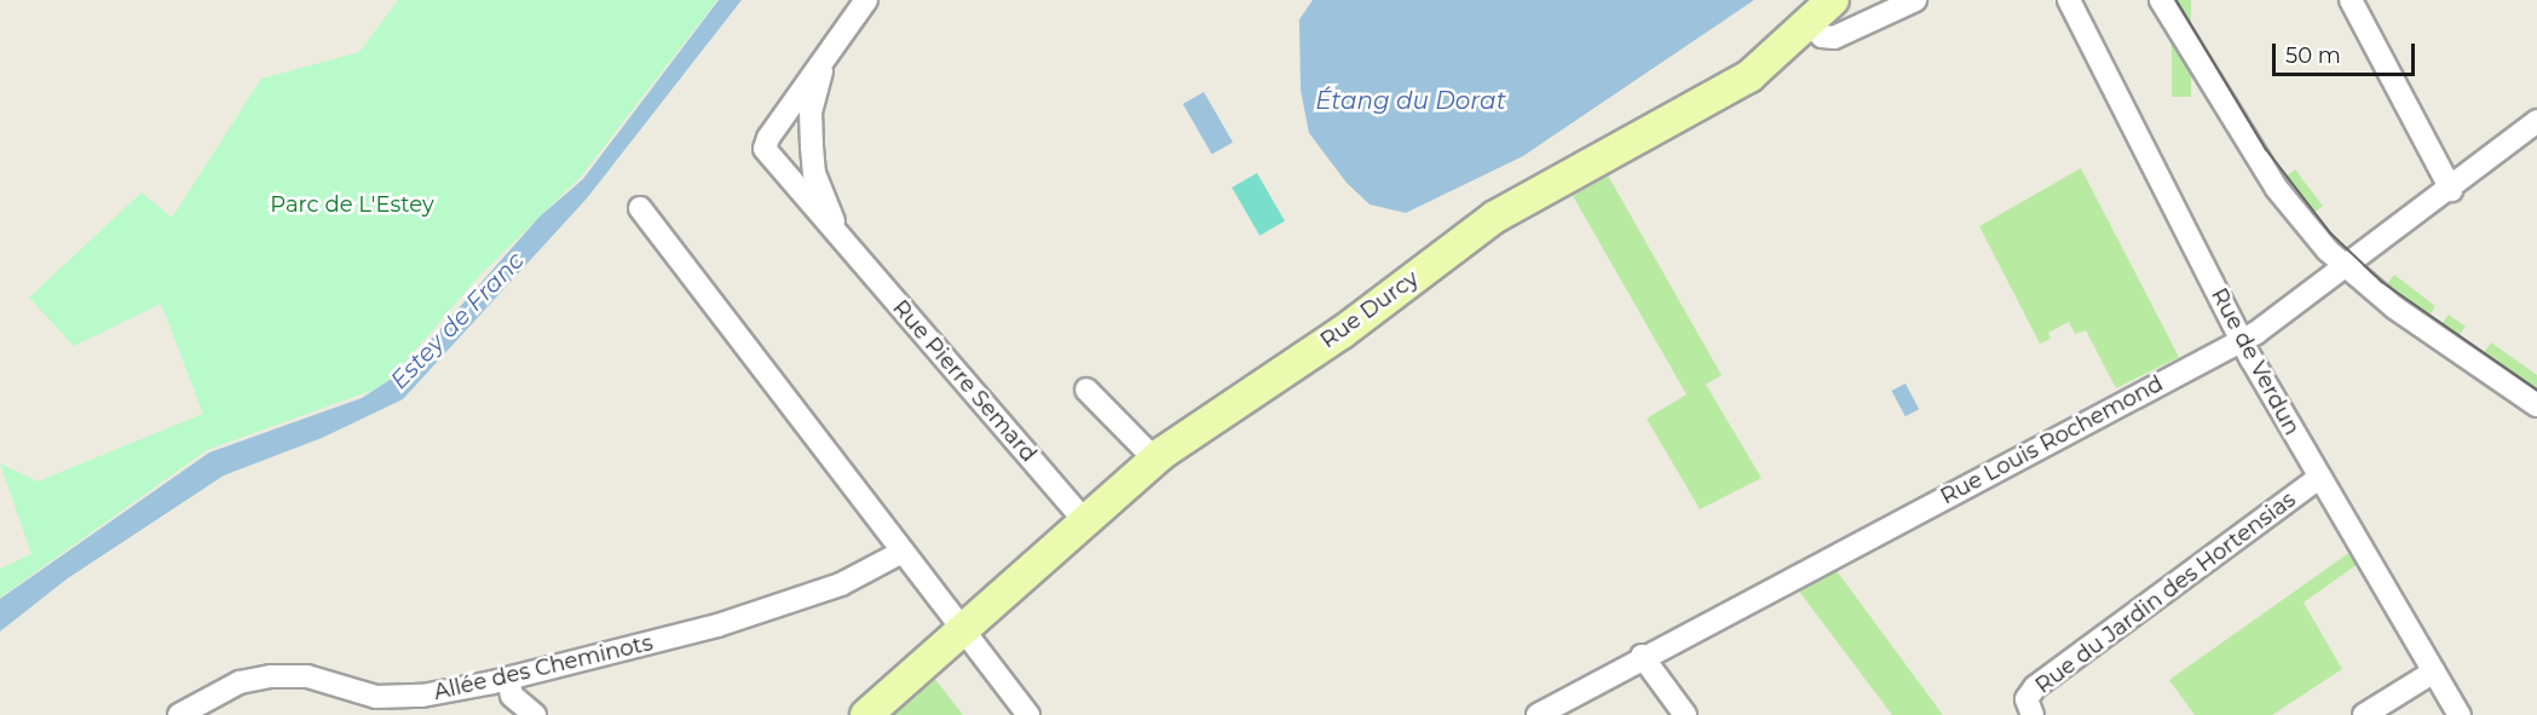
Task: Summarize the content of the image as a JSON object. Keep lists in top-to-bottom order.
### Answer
{
  "streets": {
    "street": [
      "Rue Durcy",
      "Rue de Verdun",
      "Rue Pierre Semard",
      "Rue Louis Rochemond",
      "Rue du Jardin des Hortensias",
      "Allée des Cheminots"
    ]
  },
  "crossings": [
    ["Rue Durcy", "Rue Pierre Semard"],
    ["Rue de Verdun", "Rue Louis Rochemond"],
    ["Rue de Verdun", "Rue du Jardin des Hortensias"]
  ],
  "water": ["Étang du Dorat", "Estey de Franc"],
  "parks": ["Parc de L'Estey"],
  "scale_bar": "50 m"
}
